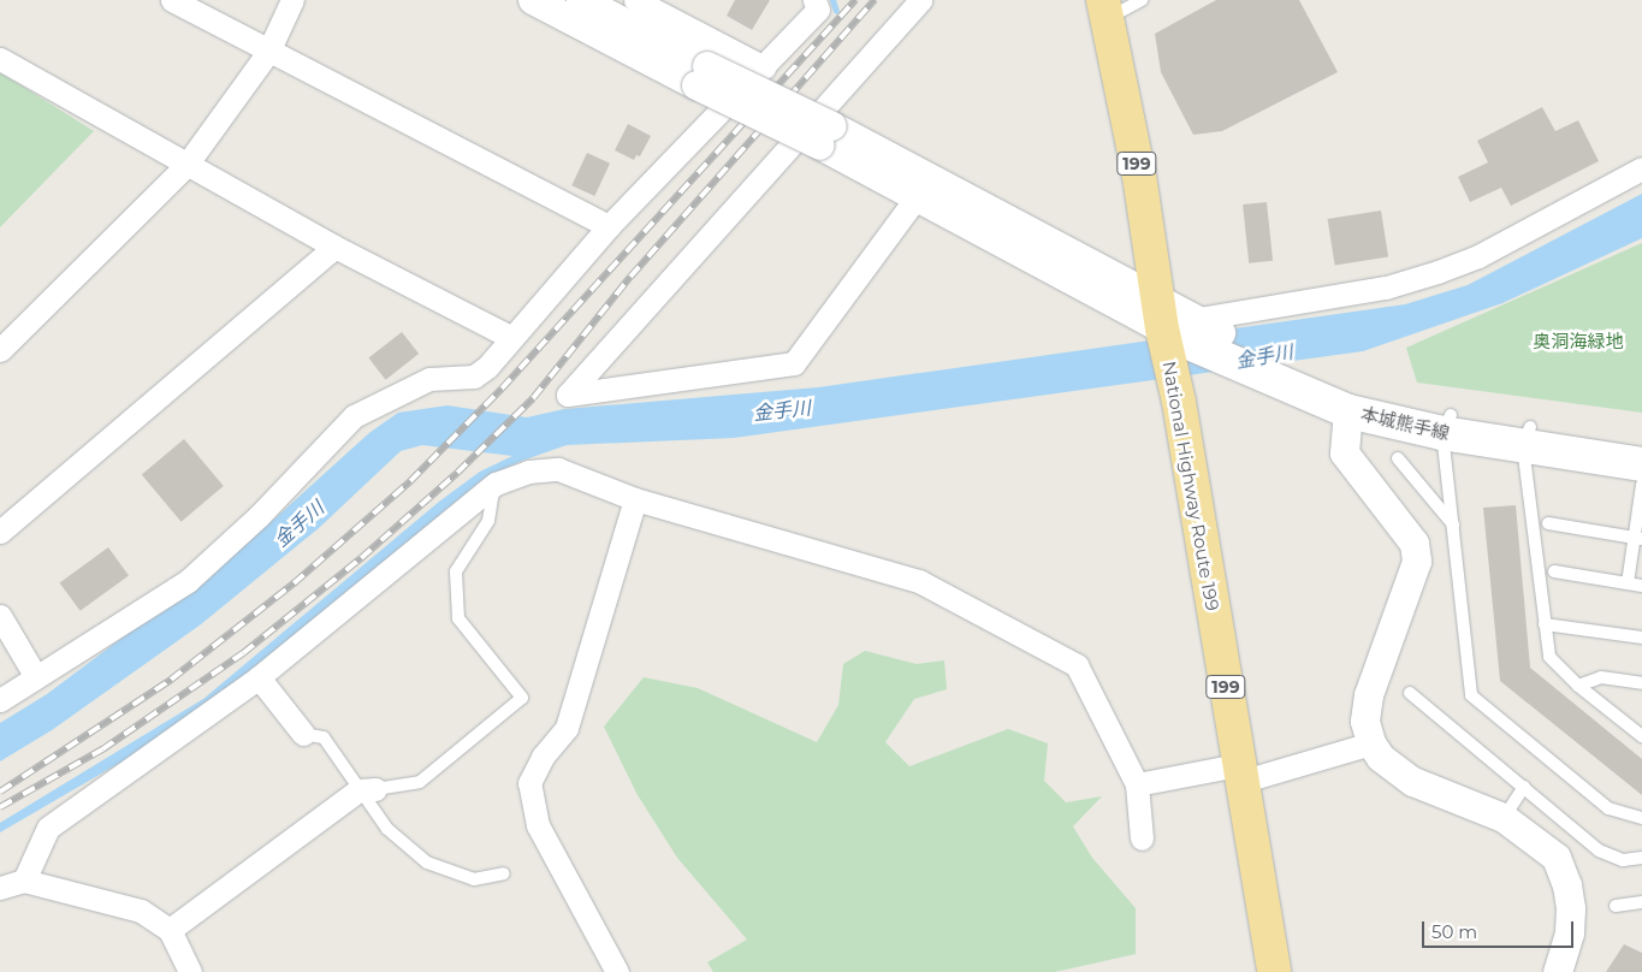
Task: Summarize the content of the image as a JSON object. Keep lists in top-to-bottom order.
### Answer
{
  "streets": {
    "highway": ["199", "National Highway Route 199"],
    "main road": ["本城熊手線"]
  },
  "crossings": [
    ["本城熊手線", "National Highway Route 199"]
  ],
  "water": ["金手川"],
  "parks": ["奥洞海緑地"],
  "scale_bar": "50 m"
}
